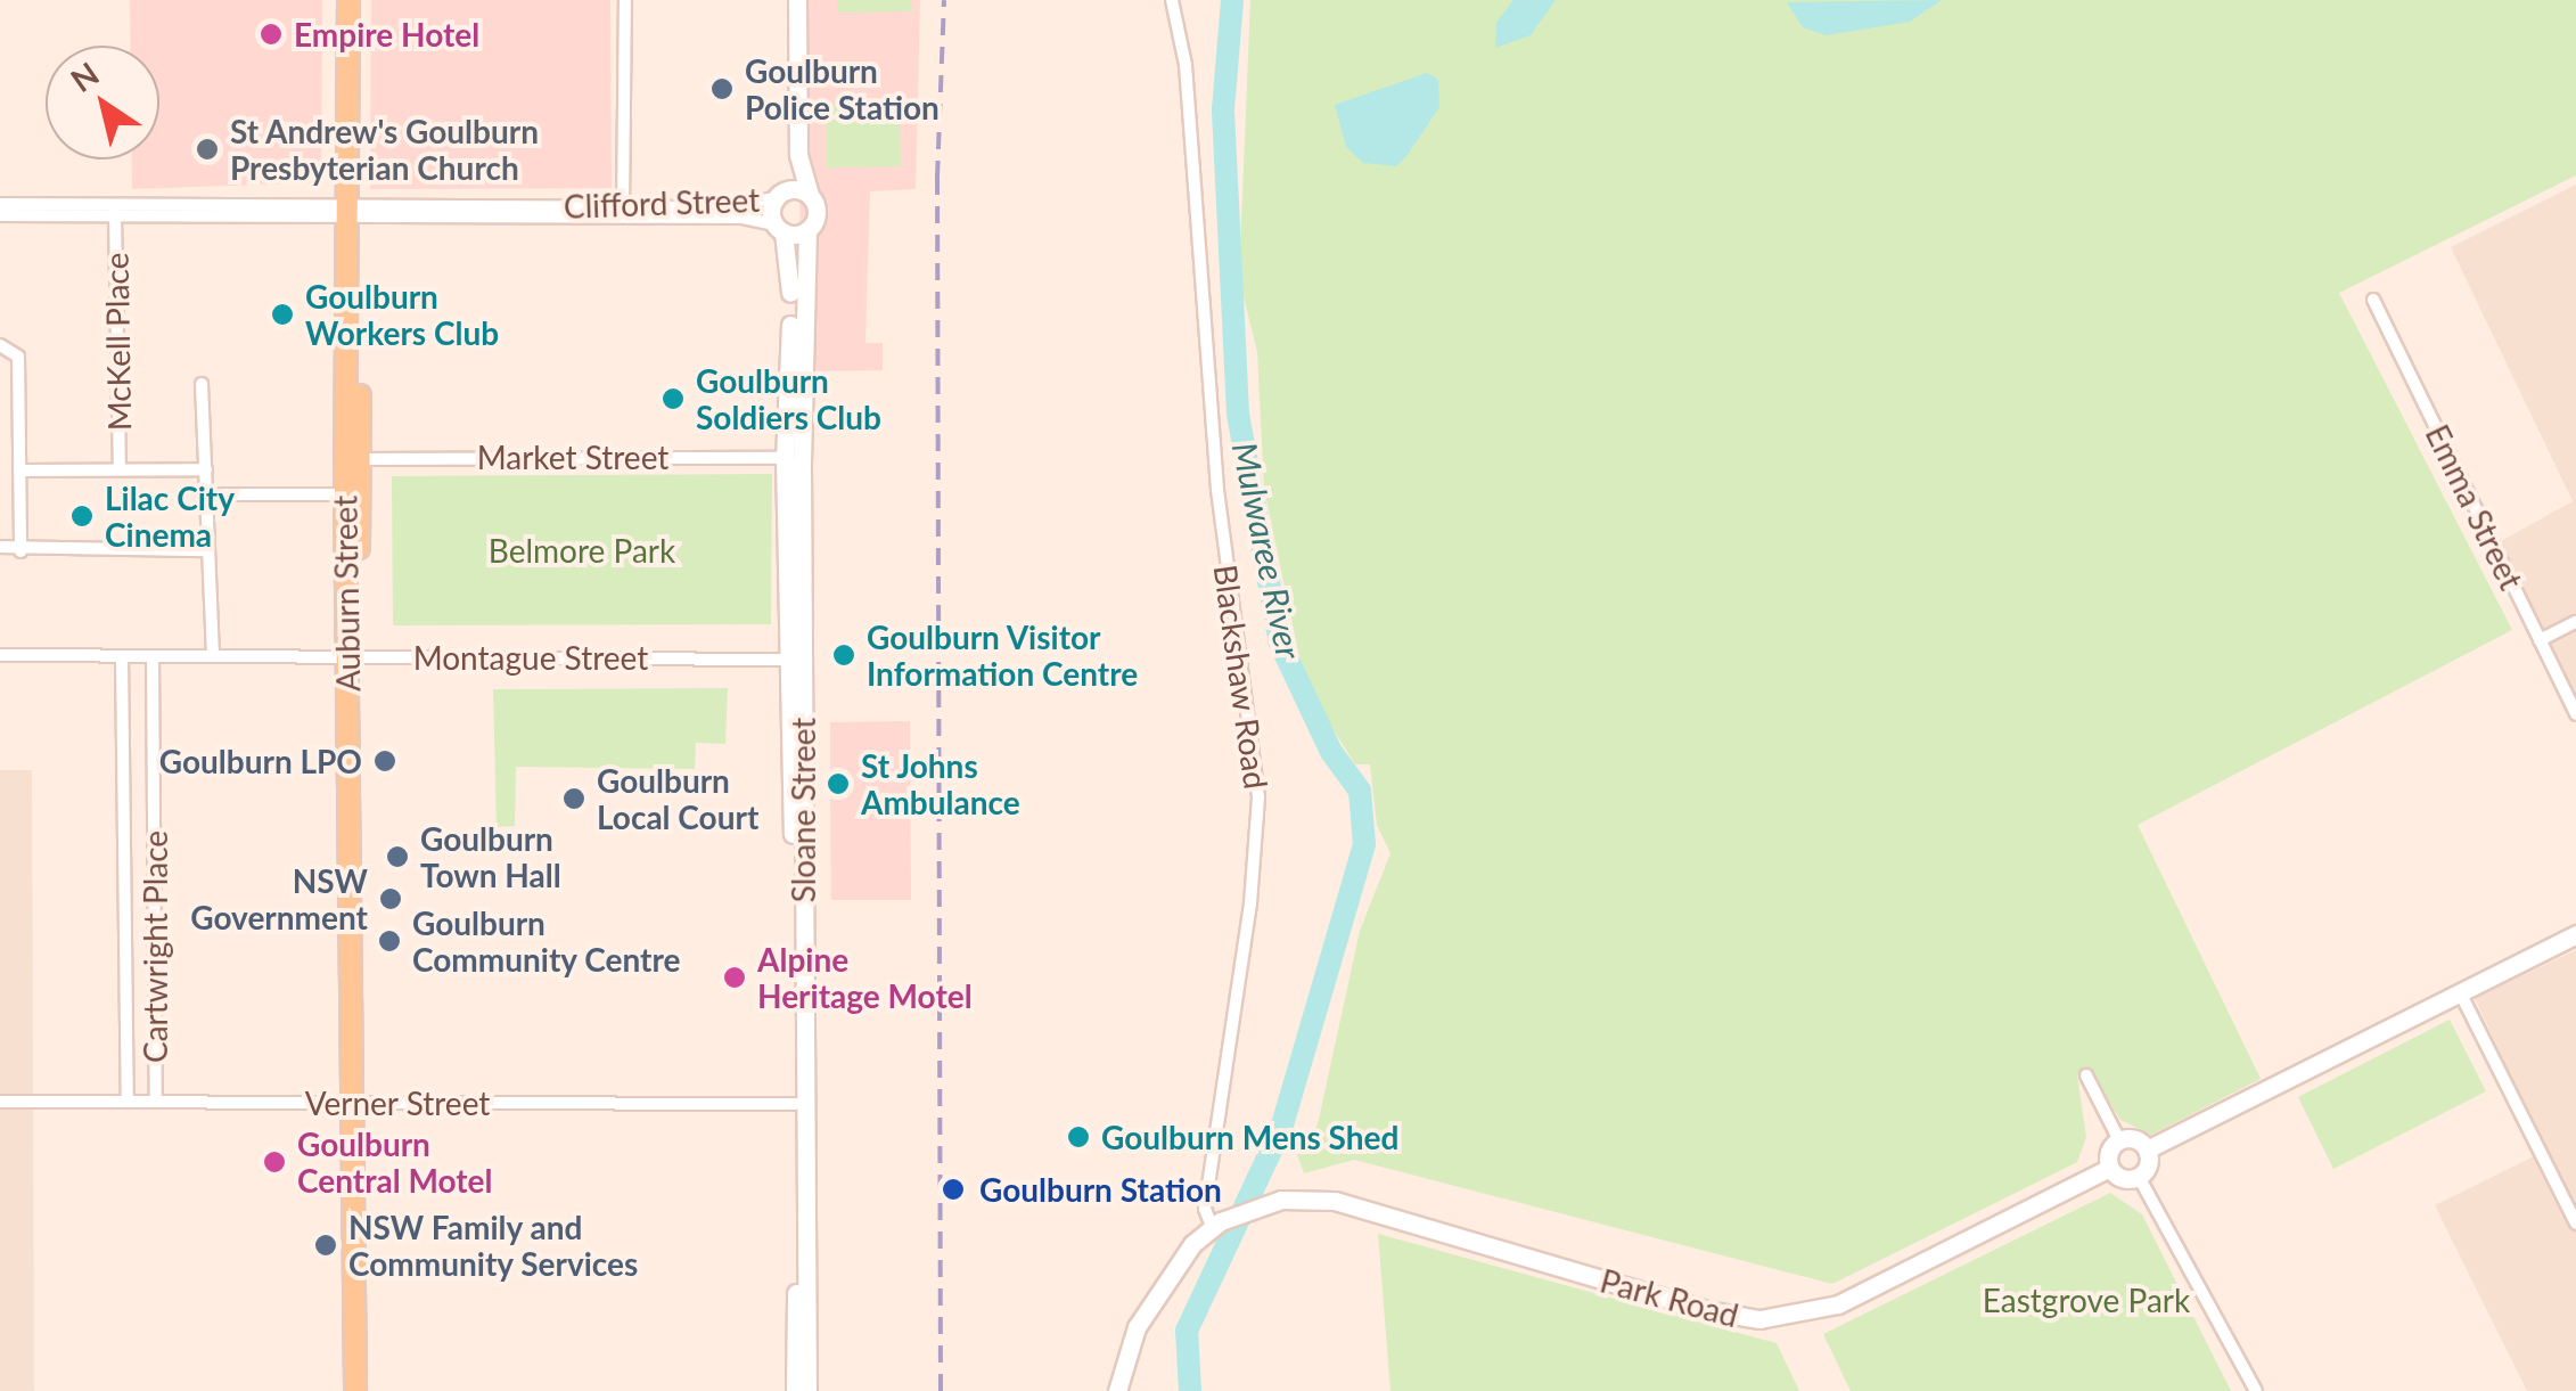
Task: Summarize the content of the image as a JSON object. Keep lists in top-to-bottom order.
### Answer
{
  "streets": {
    "main road": ["Auburn Street"],
    "street": [
      "Clifford Street",
      "McKell Place",
      "Market Street",
      "Emma Street",
      "Montague Street",
      "Blackshaw Road",
      "Sloane Street",
      "Cartwright Place",
      "Verner Street",
      "Park Road"
    ]
  },
  "crossings": [
    ["Clifford Street", "McKell Place"],
    ["Clifford Street", "Auburn Street"],
    ["Clifford Street", "Sloane Street"],
    ["Market Street", "Auburn Street"],
    ["Market Street", "Sloane Street"],
    ["Auburn Street", "Montague Street"],
    ["Auburn Street", "Verner Street"],
    ["Montague Street", "Sloane Street"],
    ["Montague Street", "Cartwright Place"],
    ["Blackshaw Road", "Park Road"],
    ["Sloane Street", "Verner Street"],
    ["Cartwright Place", "Verner Street"]
  ],
  "water": ["Mulwaree River"],
  "parks": ["Belmore Park", "Eastgrove Park"],
  "places": [
    "Empire Hotel",
    "Goulburn Police Station",
    "St Andrew's Goulburn Presbyterian Church",
    "Goulburn Workers Club",
    "Goulburn Soldiers Club",
    "Lilac City Cinema",
    "Goulburn Visitor Information Centre",
    "Goulburn LPO",
    "St Johns Ambulance",
    "Goulburn Local Court",
    "Goulburn Town Hall",
    "NSW Government",
    "Goulburn Community Centre",
    "Alpine Heritage Motel",
    "Goulburn Mens Shed",
    "Goulburn Central Motel",
    "Goulburn Station",
    "NSW Family and Community Services"
  ],
  "north": "top left"
}
